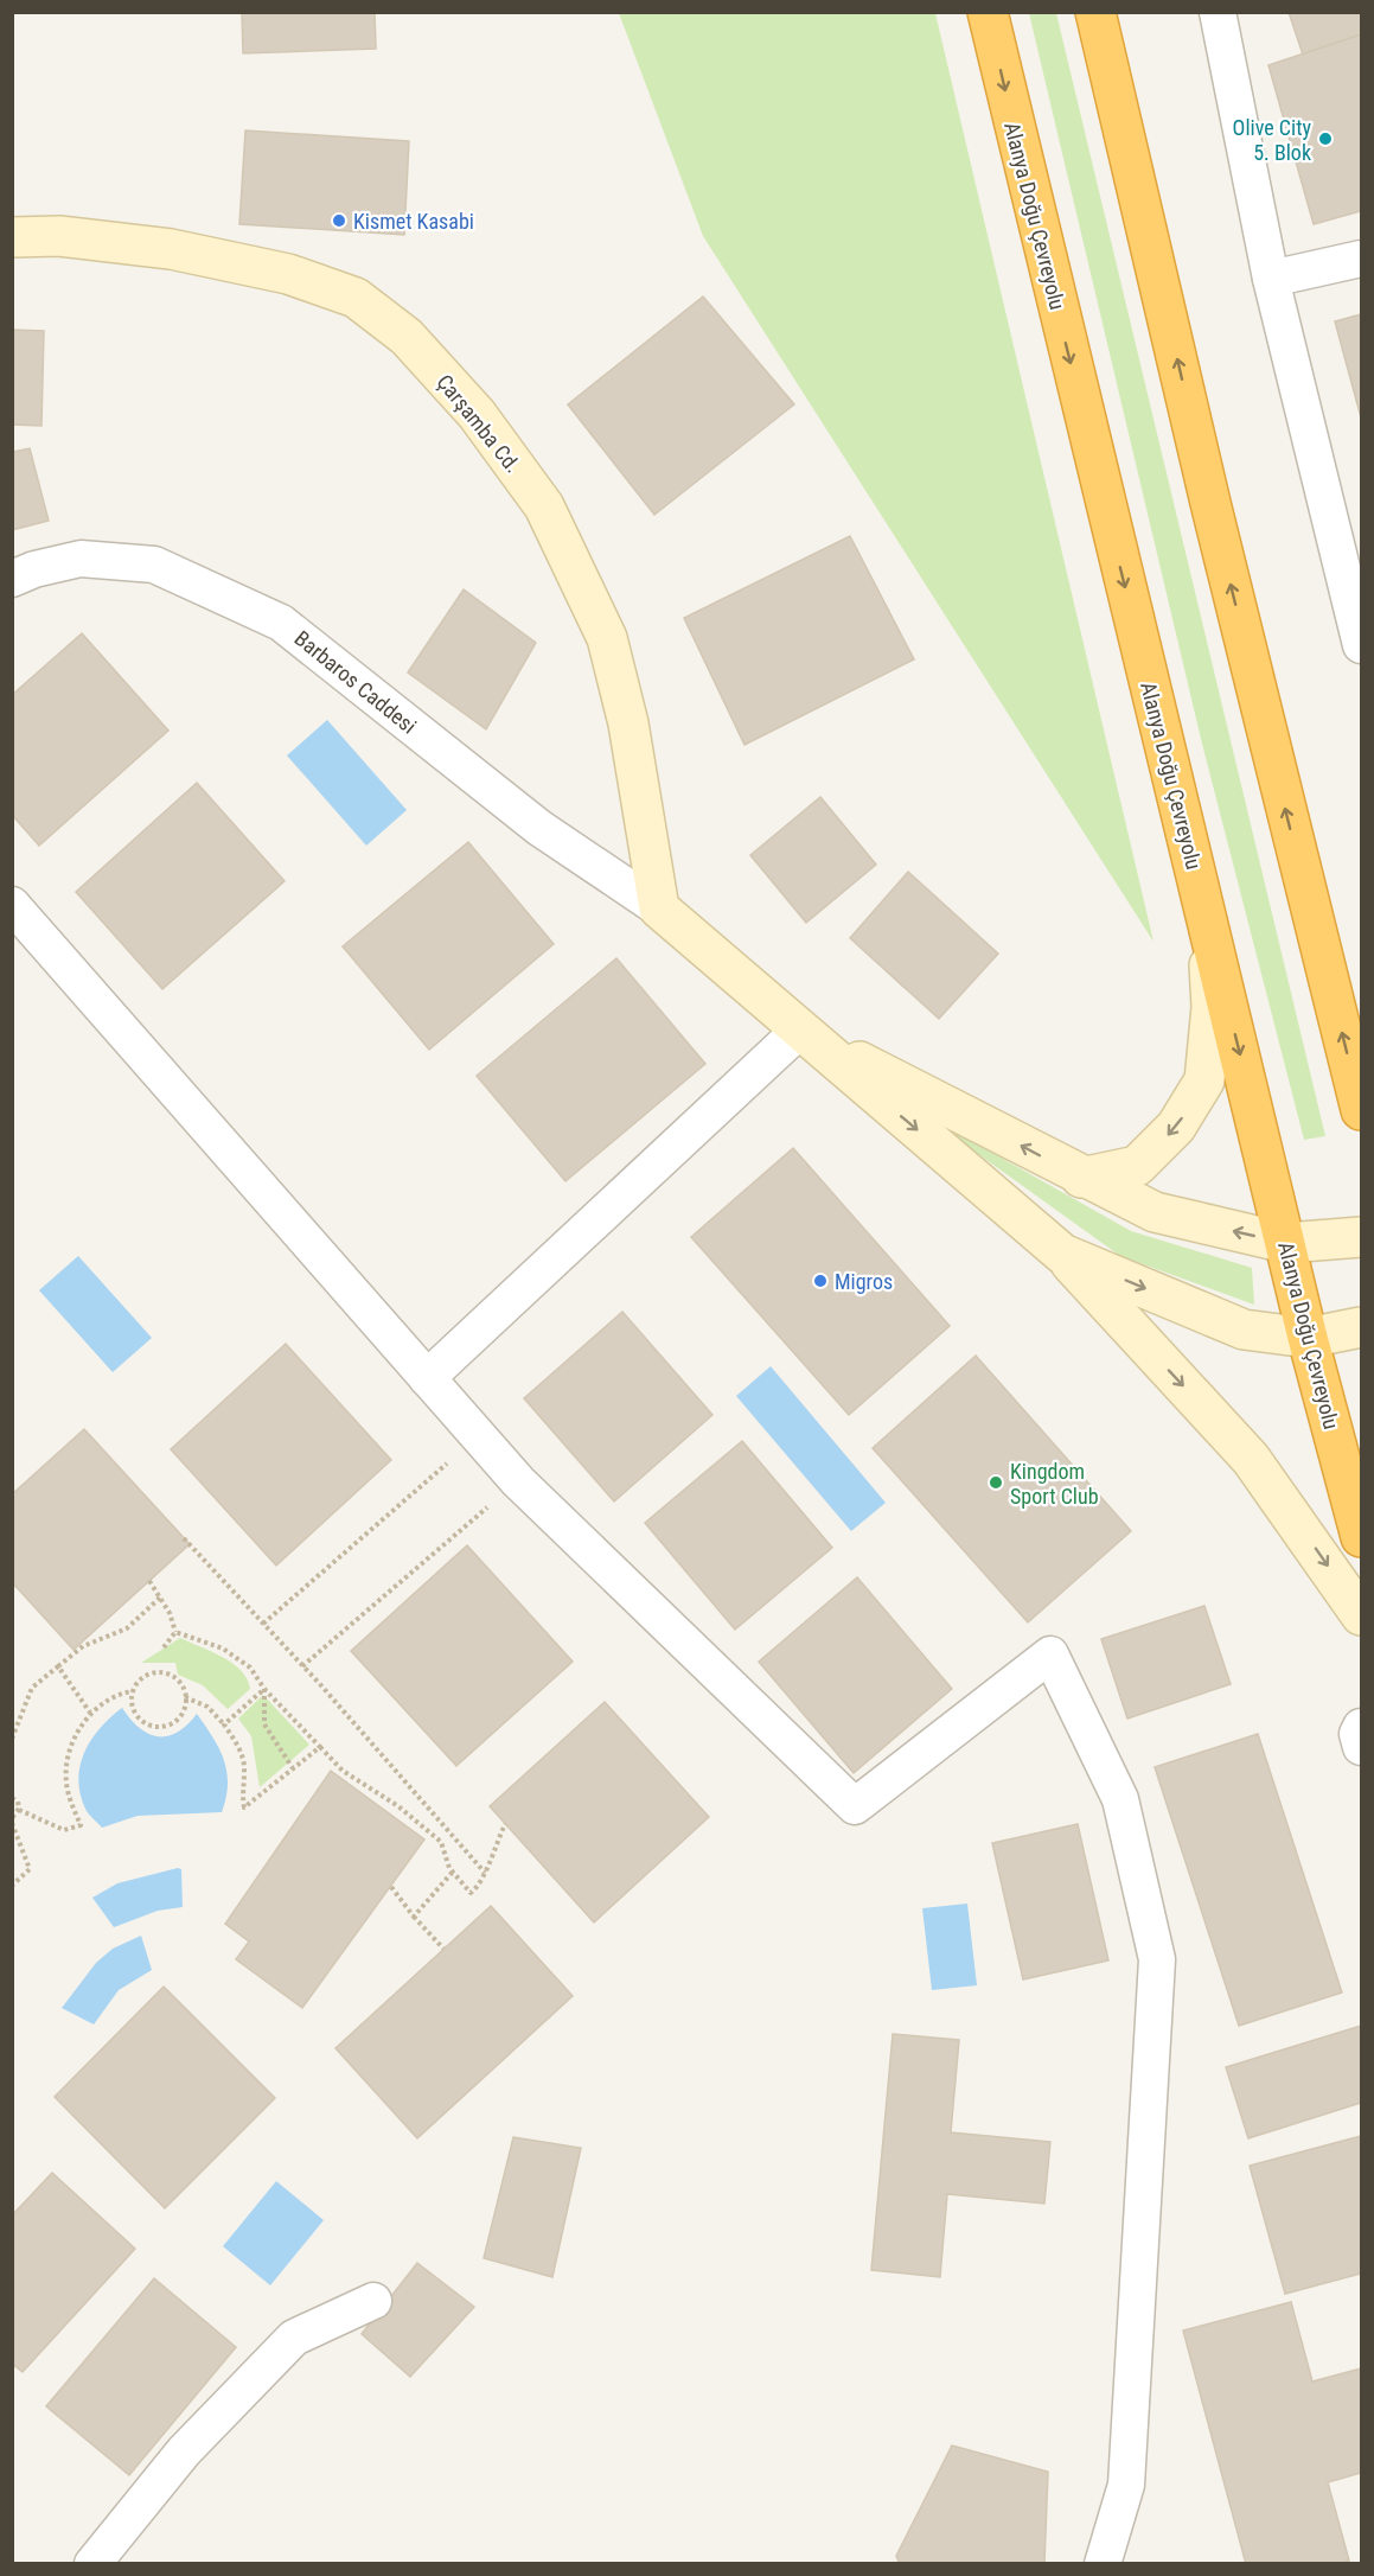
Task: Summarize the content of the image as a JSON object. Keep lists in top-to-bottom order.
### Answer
{
  "streets": {
    "highway": ["Alanya Doğu Çevreyolu"],
    "street": ["Çarşamba Cd.", "Barbaros Caddesi"]
  },
  "crossings": [
    ["Çarşamba Cd.", "Barbaros Caddesi"]
  ],
  "places": [
    "Olive City 5. Blok",
    "Kismet Kasabi",
    "Migros",
    "Kingdom Sport Club"
  ]
}
